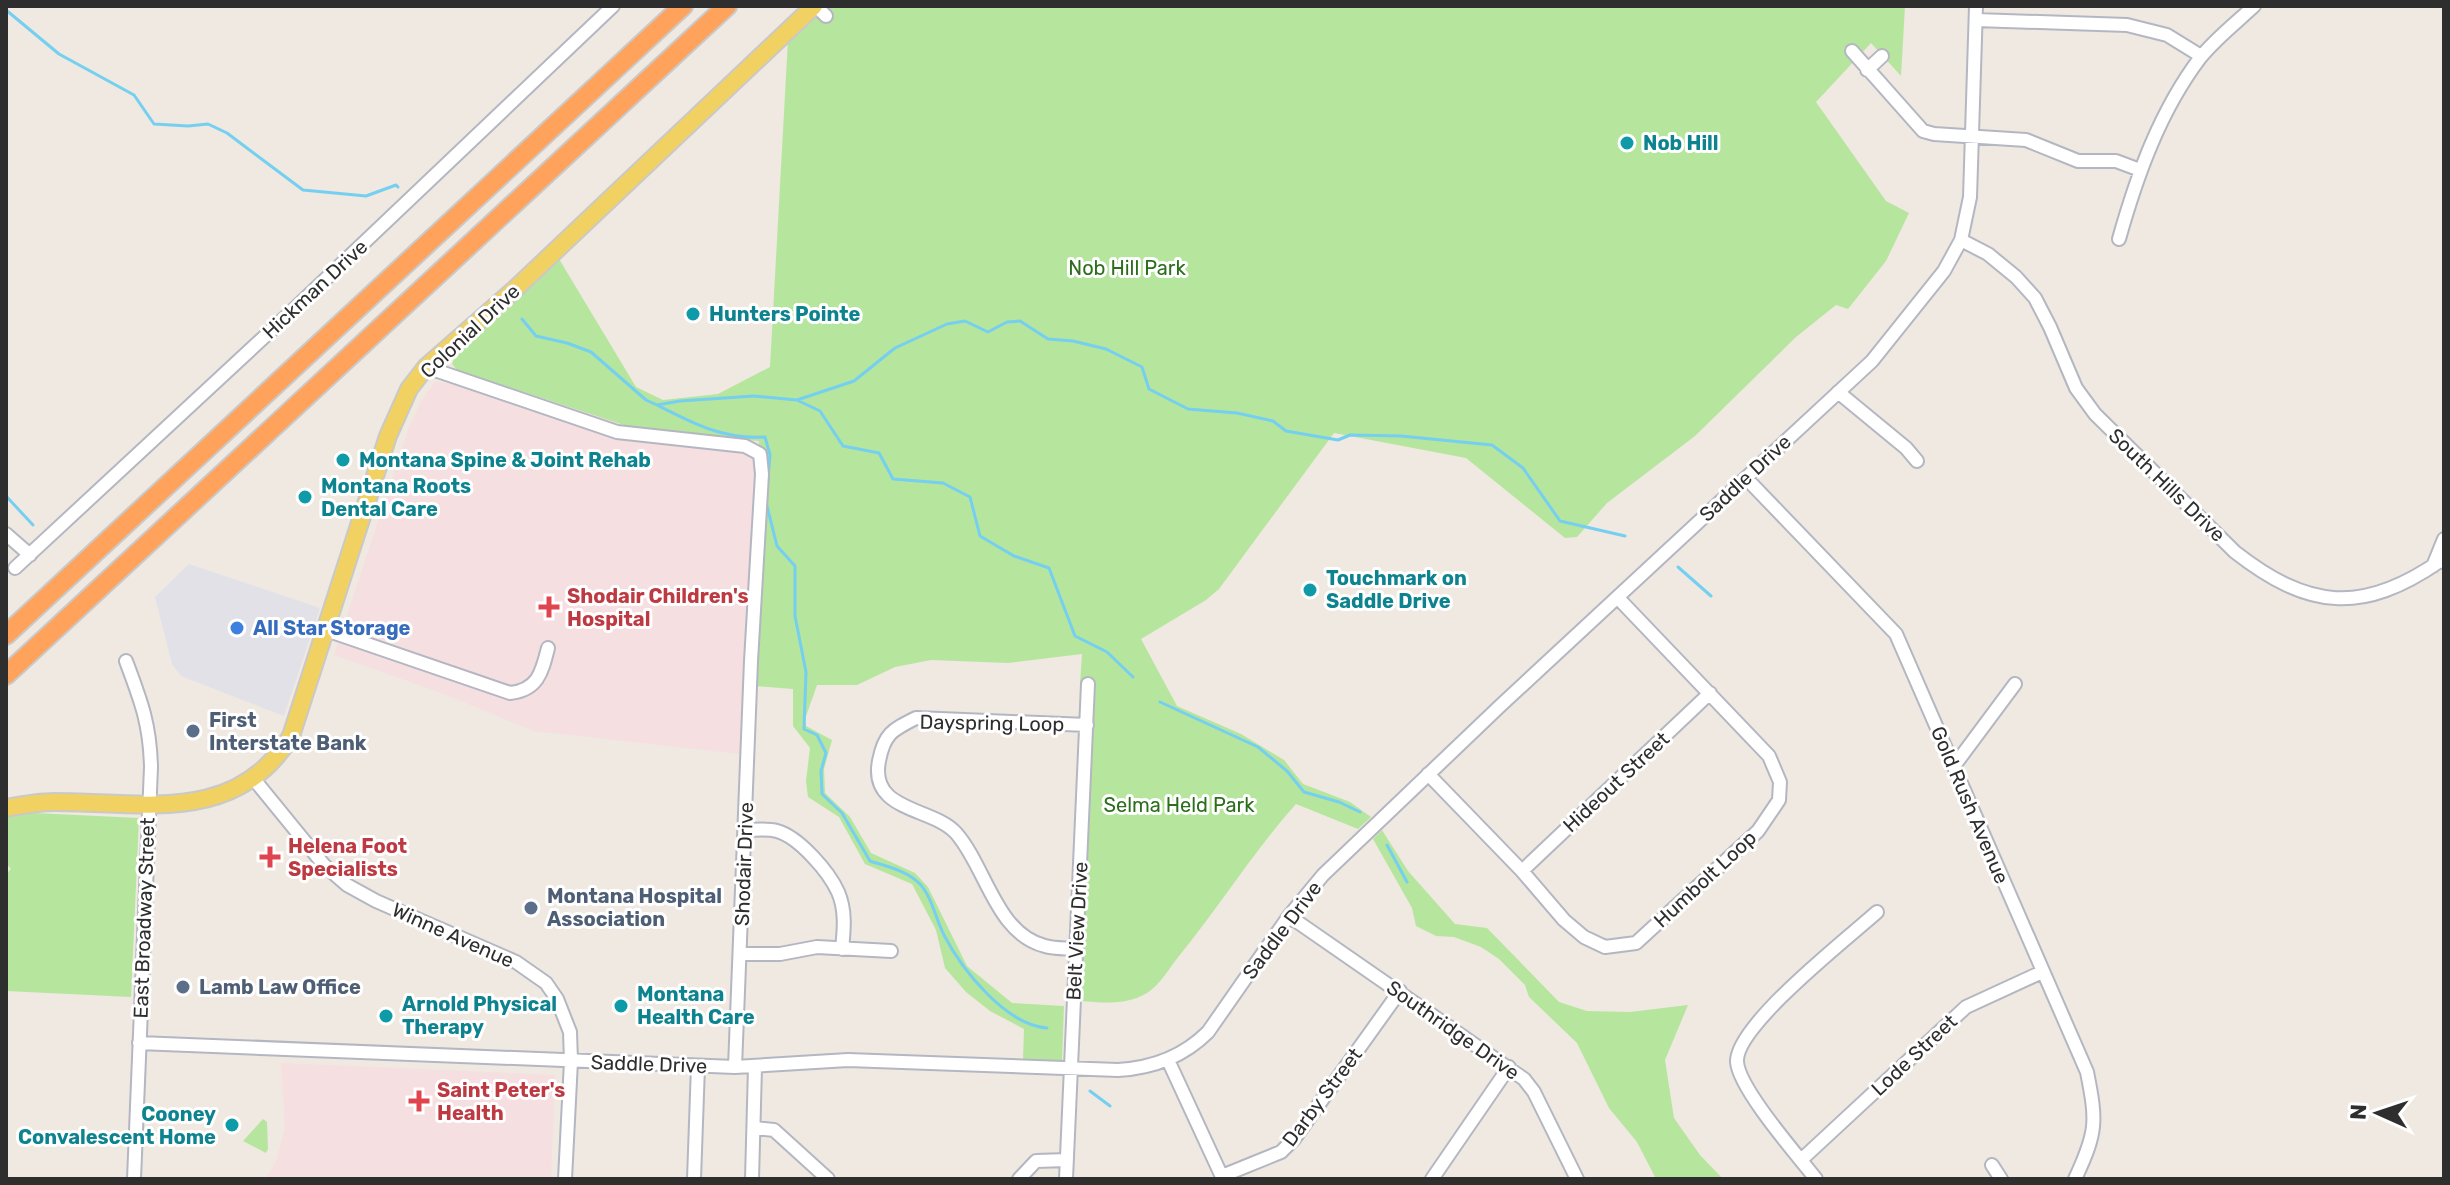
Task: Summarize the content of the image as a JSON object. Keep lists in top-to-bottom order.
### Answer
{
  "streets": {
    "main road": ["Colonial Drive"],
    "street": [
      "Hickman Drive",
      "Saddle Drive",
      "South Hills Drive",
      "Dayspring Loop",
      "Hideout Street",
      "Gold Rush Avenue",
      "Shodair Drive",
      "Humbolt Loop",
      "East Broadway Street",
      "Belt View Drive",
      "Winne Avenue",
      "Southridge Drive",
      "Lode Street",
      "Darby Street"
    ]
  },
  "crossings": [
    ["Colonial Drive", "Shodair Drive"],
    ["Colonial Drive", "East Broadway Street"],
    ["Colonial Drive", "Winne Avenue"],
    ["Saddle Drive", "South Hills Drive"],
    ["Saddle Drive", "Gold Rush Avenue"],
    ["Saddle Drive", "Shodair Drive"],
    ["Saddle Drive", "Humbolt Loop"],
    ["Saddle Drive", "East Broadway Street"],
    ["Saddle Drive", "Belt View Drive"],
    ["Saddle Drive", "Winne Avenue"],
    ["Saddle Drive", "Southridge Drive"],
    ["Dayspring Loop", "Belt View Drive"],
    ["Hideout Street", "Humbolt Loop"],
    ["Gold Rush Avenue", "Lode Street"],
    ["Southridge Drive", "Darby Street"]
  ],
  "parks": ["Nob Hill Park", "Selma Held Park"],
  "places": {
    "other": [
      "Nob Hill",
      "Hunters Pointe",
      "Montana Spine & Joint Rehab",
      "Montana Roots Dental Care",
      "Touchmark on Saddle Drive",
      "All Star Storage",
      "First Interstate Bank",
      "Montana Hospital Association",
      "Lamb Law Office",
      "Montana Health Care",
      "Arnold Physical Therapy",
      "Cooney Convalescent Home"
    ],
    "health": ["Shodair Children's Hospital", "Helena Foot Specialists", "Saint Peter's Health"]
  },
  "north": "left"
}
